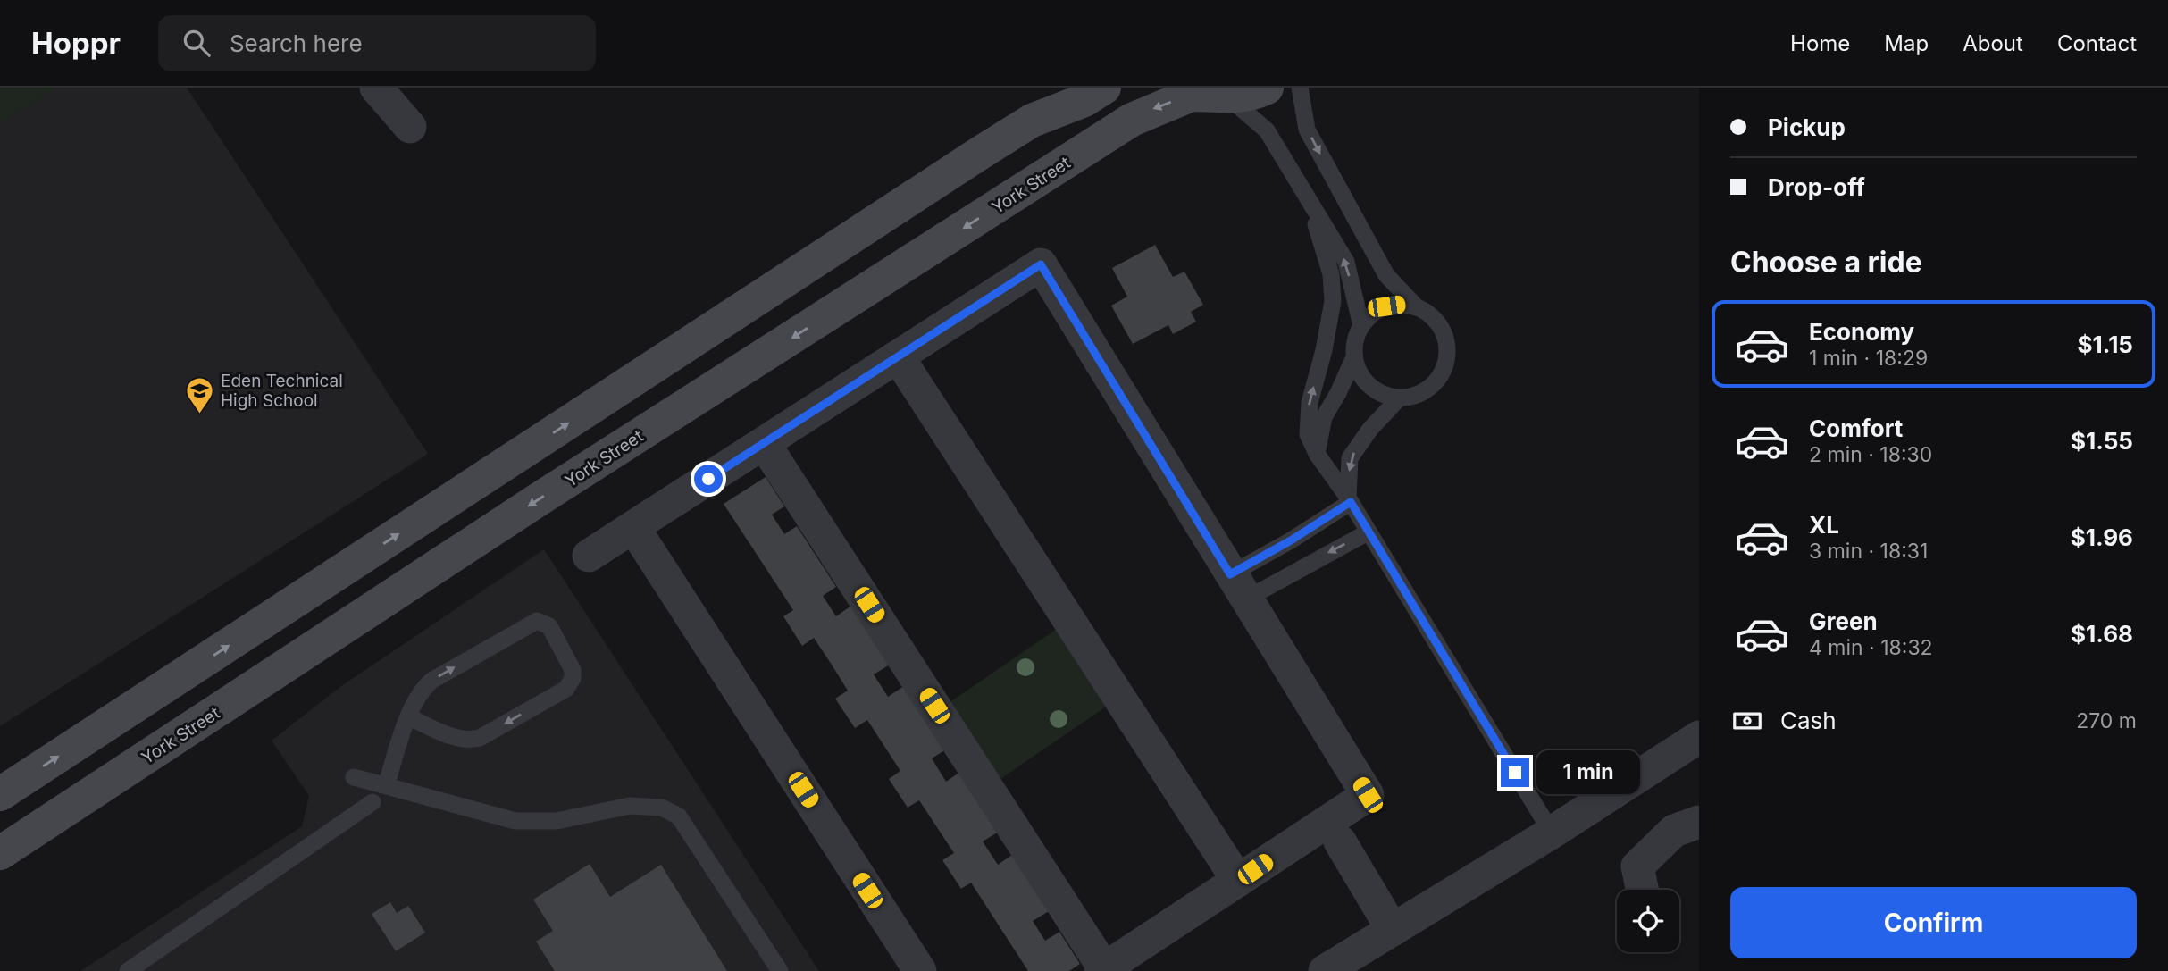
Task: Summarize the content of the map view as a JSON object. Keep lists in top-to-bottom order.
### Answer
{
  "streets": {
    "main road": ["York Street"]
  },
  "places": {
    "school or university": ["Eden Technical High School"]
  },
  "page": {
    "header": "Hoppr",
    "search": "Search here",
    "nav": [
      "Home",
      "Map",
      "About",
      "Contact"
    ],
    "banner": ["Pickup", "Drop-off"],
    "heading": "Choose a ride",
    "list": [
      {
        "name": "Economy",
        "note": "1 min · 18:29",
        "value": "$1.15"
      },
      {
        "name": "Comfort",
        "note": "2 min · 18:30",
        "value": "$1.55"
      },
      {
        "name": "XL",
        "note": "3 min · 18:31",
        "value": "$1.96"
      },
      {
        "name": "Green",
        "note": "4 min · 18:32",
        "value": "$1.68"
      }
    ],
    "pay": ["Cash", "270 m"],
    "bubble": "1 min",
    "buttons": "Confirm"
  }
}
